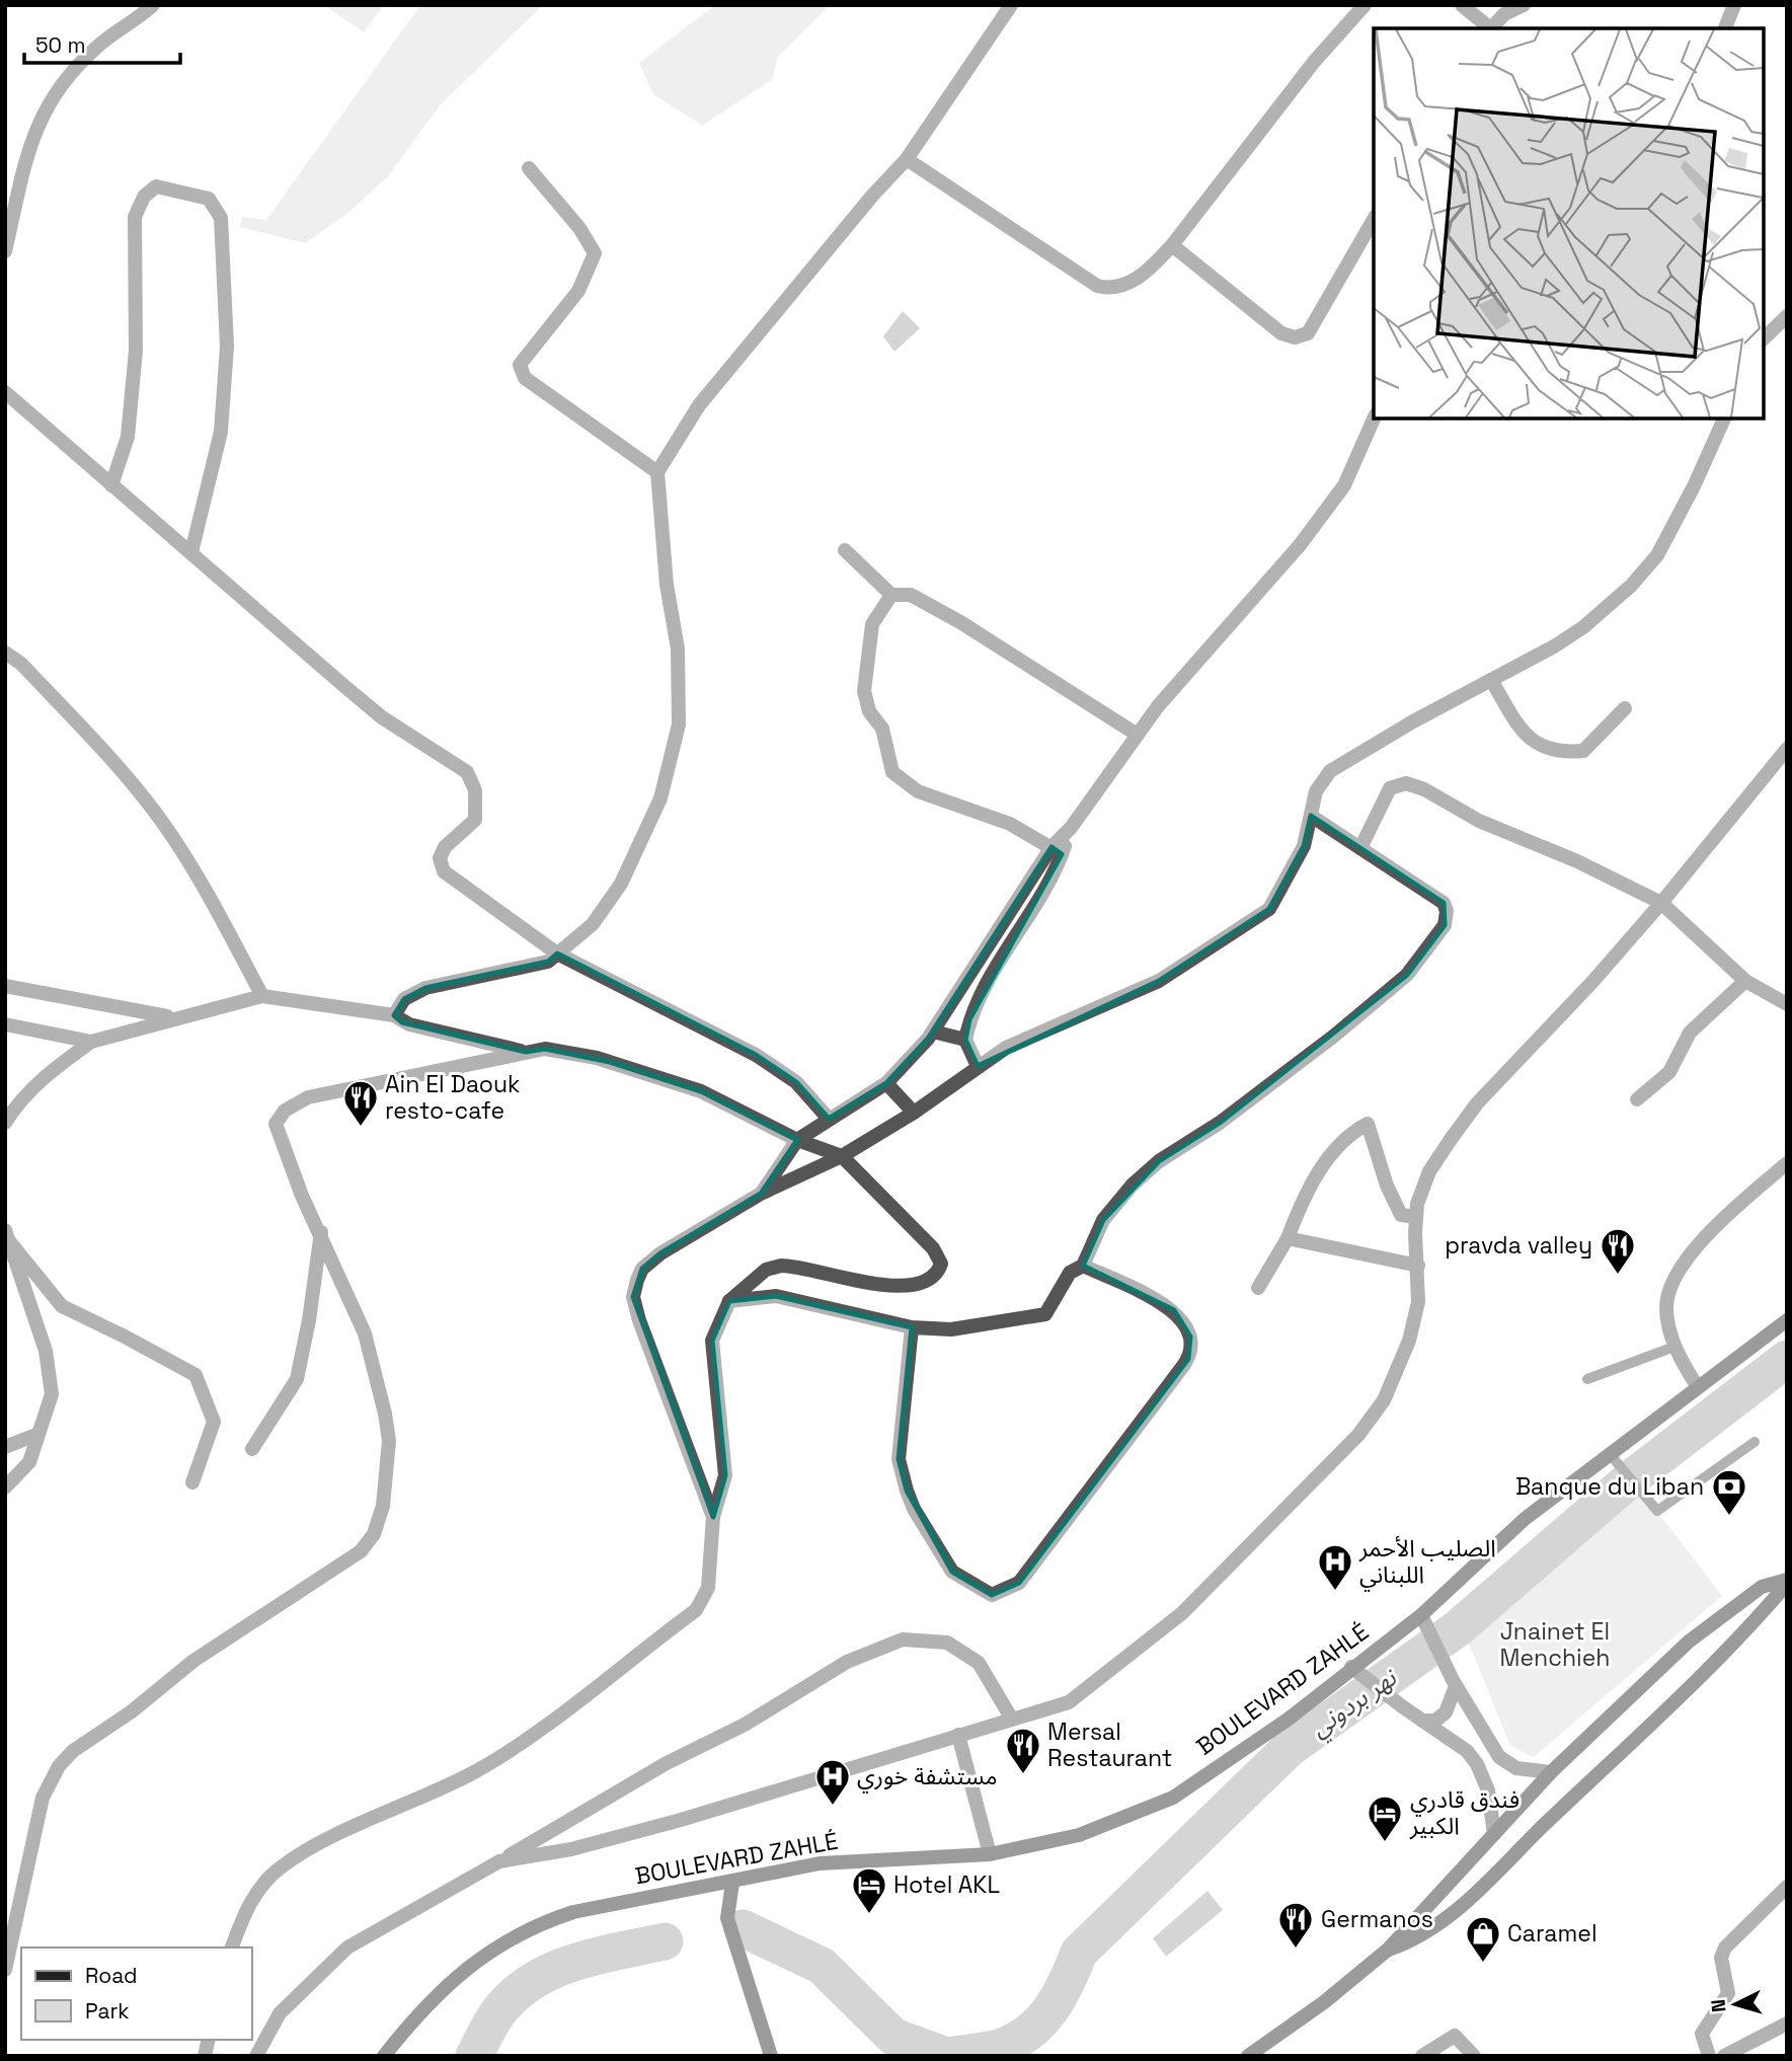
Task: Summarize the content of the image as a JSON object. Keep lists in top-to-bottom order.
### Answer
{
  "streets": {
    "main road": ["BOULEVARD ZAHLÉ"]
  },
  "water": ["نهر بردوني"],
  "parks": ["Jnainet El Menchieh"],
  "places": {
    "restaurant": [
      "Ain El Daouk resto-cafe",
      "pravda valley",
      "Mersal Restaurant",
      "Germanos"
    ],
    "bank": ["Banque du Liban"],
    "hospital": ["الصليب الأحمر اللبناني", "مستشفة خوري"],
    "hotel": ["فندق قادري الكبير", "Hotel AKL"],
    "shop": ["Caramel"]
  },
  "legend": ["Road", "Park"],
  "scale_bar": "50 m",
  "north": "left"
}
